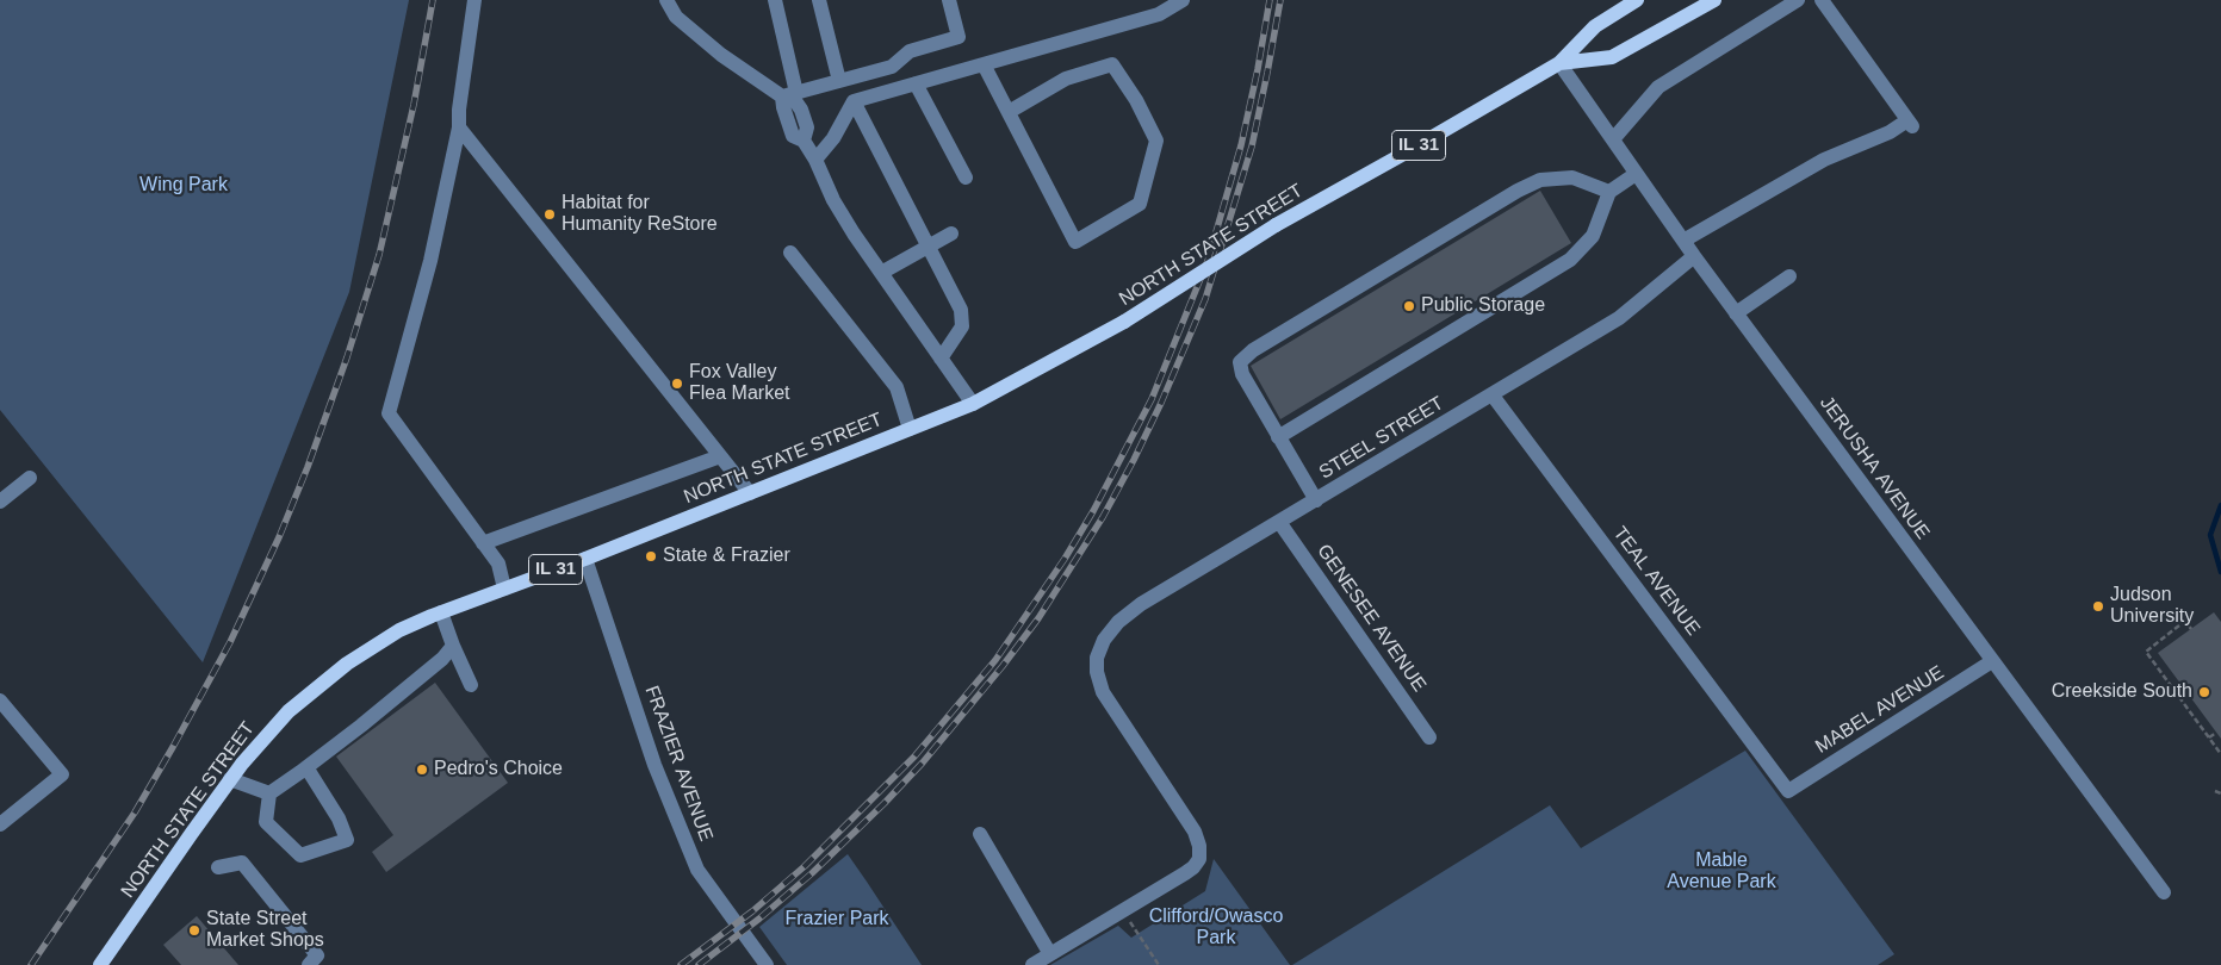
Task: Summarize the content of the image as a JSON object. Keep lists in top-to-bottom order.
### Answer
{
  "streets": {
    "main road": ["IL 31", "NORTH STATE STREET"],
    "street": [
      "STEEL STREET",
      "JERUSHA AVENUE",
      "TEAL AVENUE",
      "GENESEE AVENUE",
      "MABEL AVENUE",
      "FRAZIER AVENUE"
    ]
  },
  "crossings": [
    ["NORTH STATE STREET", "JERUSHA AVENUE"],
    ["NORTH STATE STREET", "FRAZIER AVENUE"],
    ["STEEL STREET", "JERUSHA AVENUE"],
    ["STEEL STREET", "TEAL AVENUE"],
    ["STEEL STREET", "GENESEE AVENUE"],
    ["JERUSHA AVENUE", "MABEL AVENUE"],
    ["TEAL AVENUE", "MABEL AVENUE"]
  ],
  "parks": [
    "Wing Park",
    "Mable Avenue Park",
    "Clifford/Owasco Park",
    "Frazier Park"
  ],
  "places": [
    "Habitat for Humanity ReStore",
    "Public Storage",
    "Fox Valley Flea Market",
    "State & Frazier",
    "Judson University",
    "Creekside South",
    "Pedro's Choice",
    "State Street Market Shops"
  ]
}
